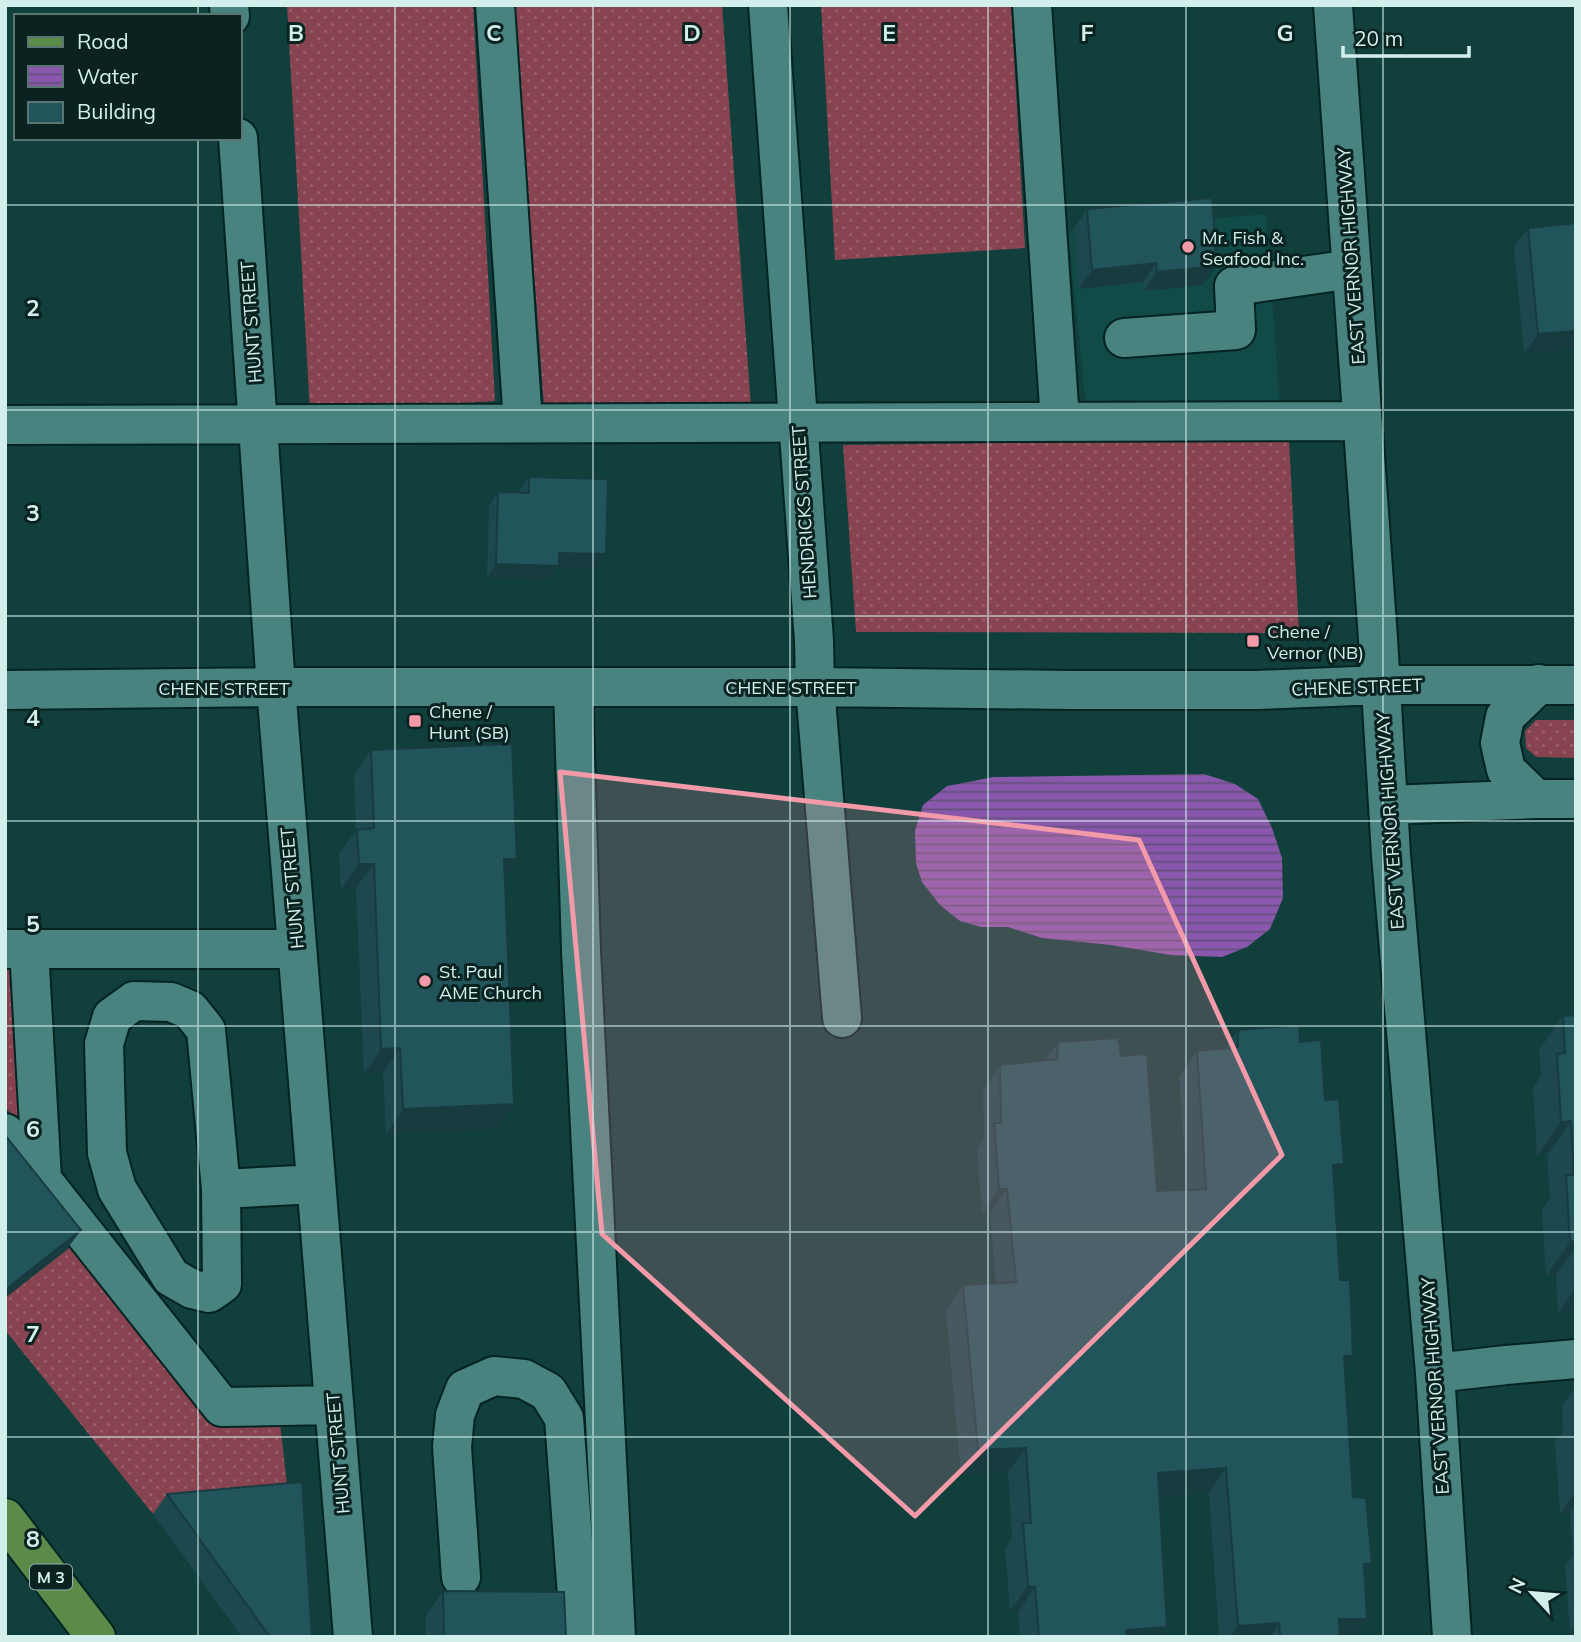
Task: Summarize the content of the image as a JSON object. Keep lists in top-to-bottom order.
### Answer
{
  "streets": {
    "main road": ["M 3"],
    "street": [
      "EAST VERNOR HIGHWAY",
      "HUNT STREET",
      "HENDRICKS STREET",
      "CHENE STREET"
    ]
  },
  "crossings": [
    ["EAST VERNOR HIGHWAY", "CHENE STREET"],
    ["HUNT STREET", "CHENE STREET"],
    ["HENDRICKS STREET", "CHENE STREET"]
  ],
  "places": {
    "other": ["Mr. Fish & Seafood Inc.", "St. Paul AME Church"],
    "transit": ["Chene / Vernor (NB)", "Chene / Hunt (SB)"]
  },
  "legend": ["Road", "Water", "Building"],
  "scale_bar": "20 m",
  "north": "top left",
  "grid": {
    "columns": [
      "B",
      "C",
      "D",
      "E",
      "F",
      "G"
    ],
    "rows": [
      "2",
      "3",
      "4",
      "5",
      "6",
      "7",
      "8"
    ]
  }
}
